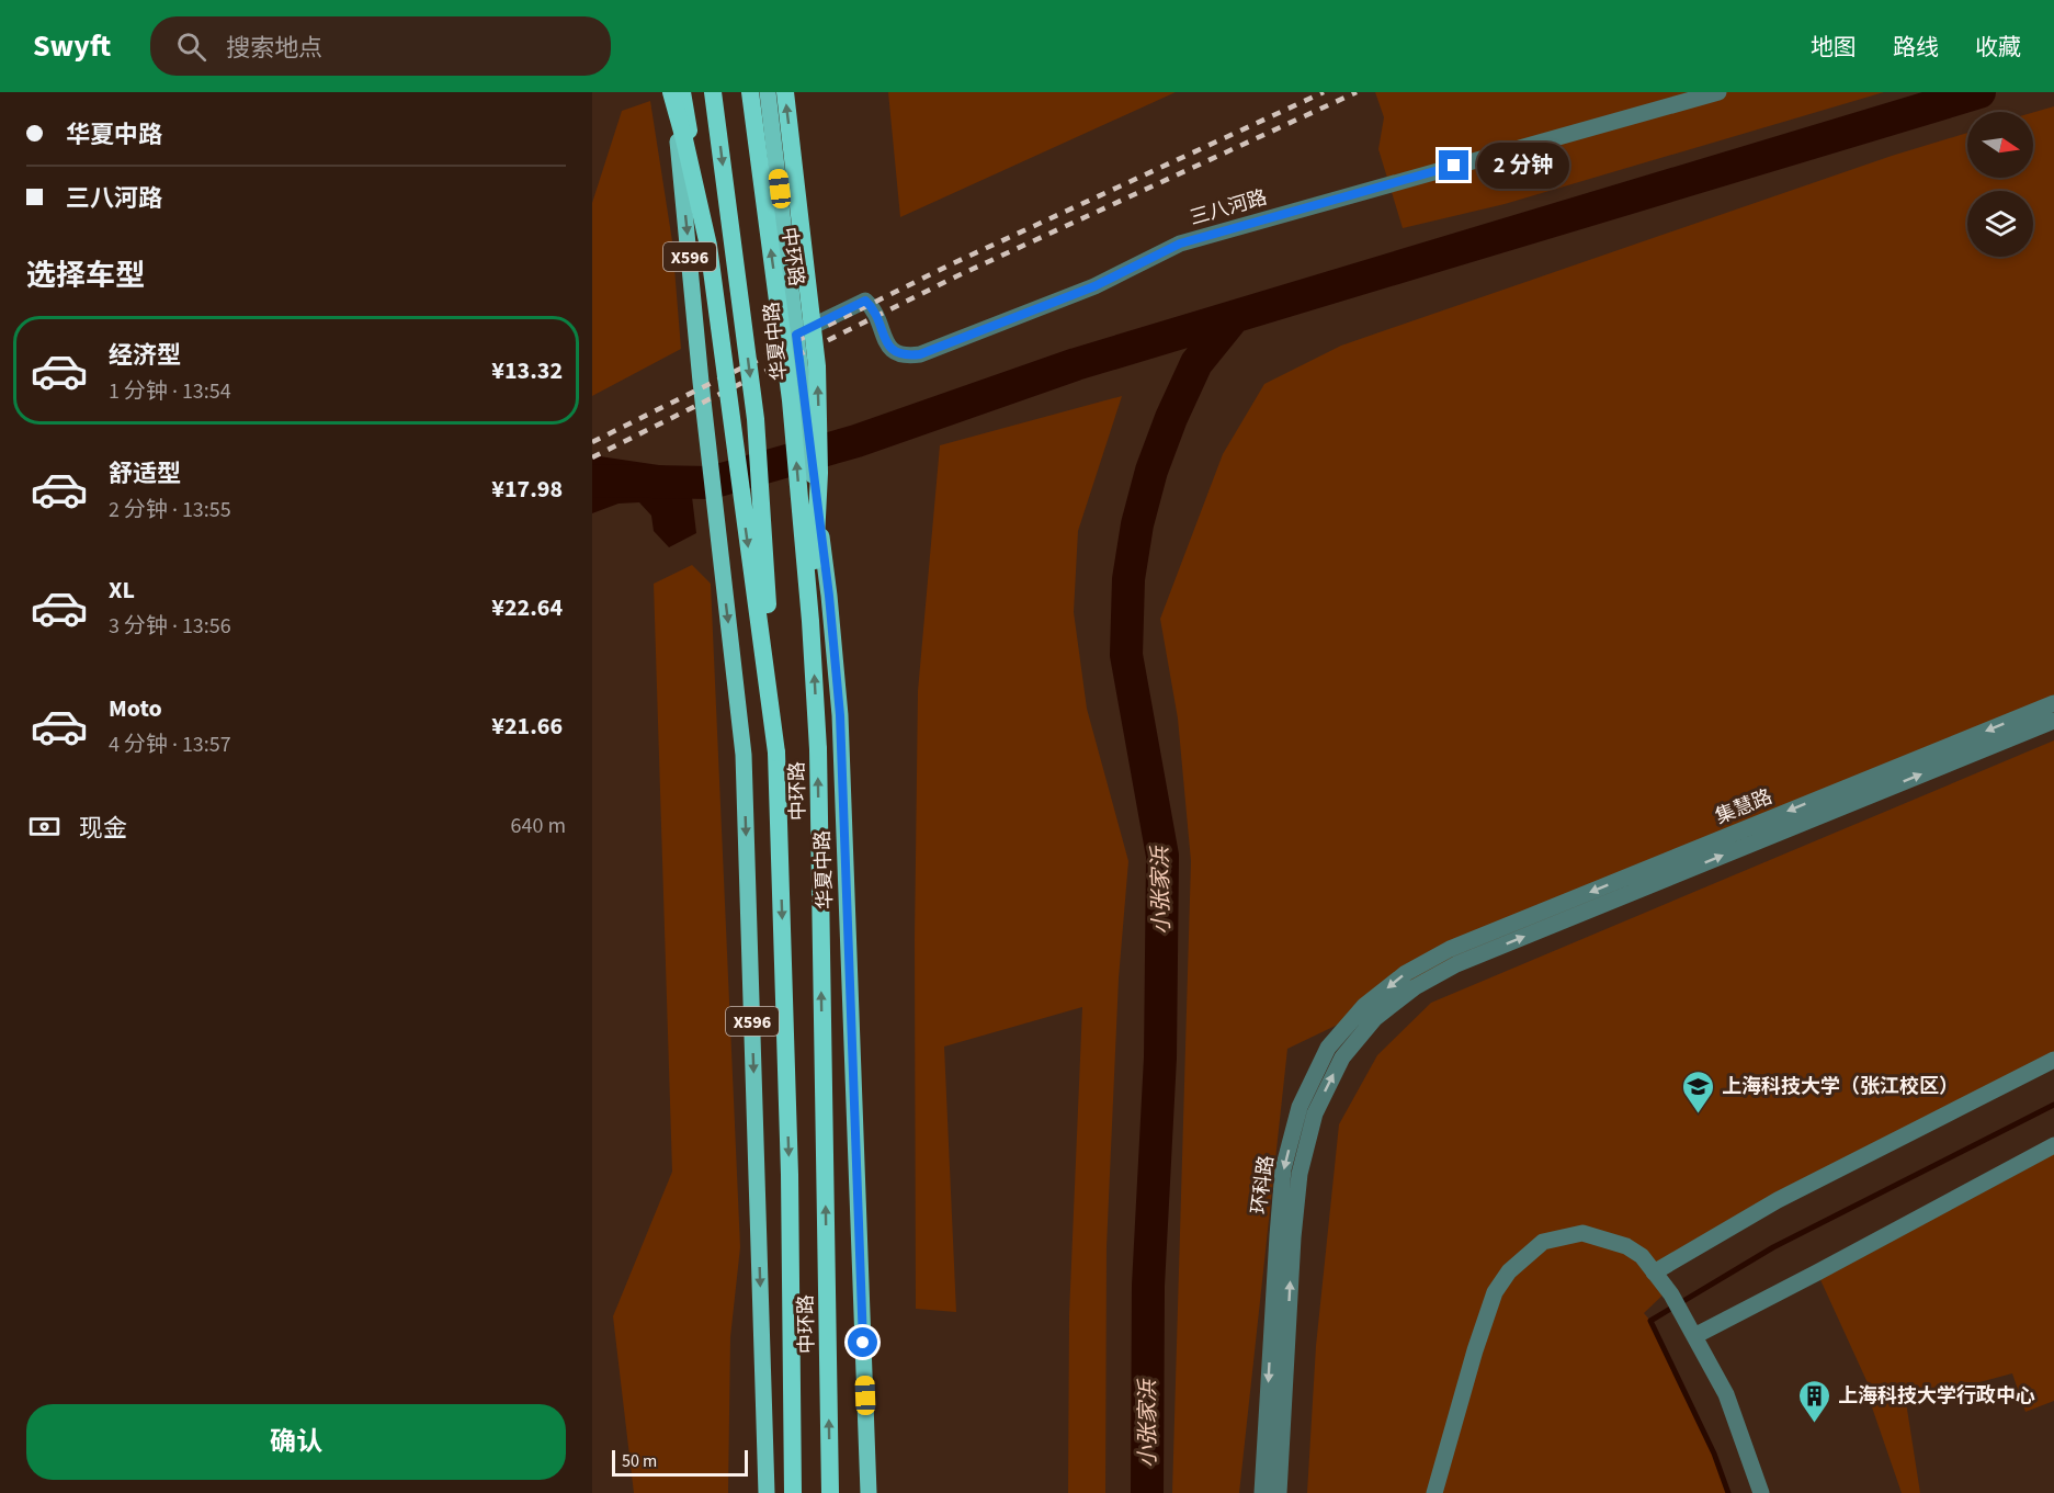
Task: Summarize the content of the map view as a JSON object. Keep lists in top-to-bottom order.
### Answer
{
  "streets": {
    "highway": ["中环路"],
    "main road": ["X596", "华夏中路"],
    "street": ["三八河路", "集慧路", "环科路"]
  },
  "crossings": [
    ["三八河路", "华夏中路"],
    ["集慧路", "环科路"]
  ],
  "water": ["小张家浜"],
  "places": {
    "school or university": ["上海科技大学（张江校区）"],
    "building": ["上海科技大学行政中心"]
  },
  "scale_bar": "50 m",
  "north": "right",
  "page": {
    "header": "Swyft",
    "search": "搜索地点",
    "nav": ["地图", "路线", "收藏"],
    "banner": ["华夏中路", "三八河路"],
    "bubble": "2 分钟",
    "heading": "选择车型",
    "list": [
      {
        "name": "经济型",
        "note": "1 分钟 · 13:54",
        "value": "¥13.32"
      },
      {
        "name": "舒适型",
        "note": "2 分钟 · 13:55",
        "value": "¥17.98"
      },
      {
        "name": "XL",
        "note": "3 分钟 · 13:56",
        "value": "¥22.64"
      },
      {
        "name": "Moto",
        "note": "4 分钟 · 13:57",
        "value": "¥21.66"
      }
    ],
    "pay": ["现金", "640 m"],
    "buttons": "确认",
    "scale": "50 m"
  }
}
